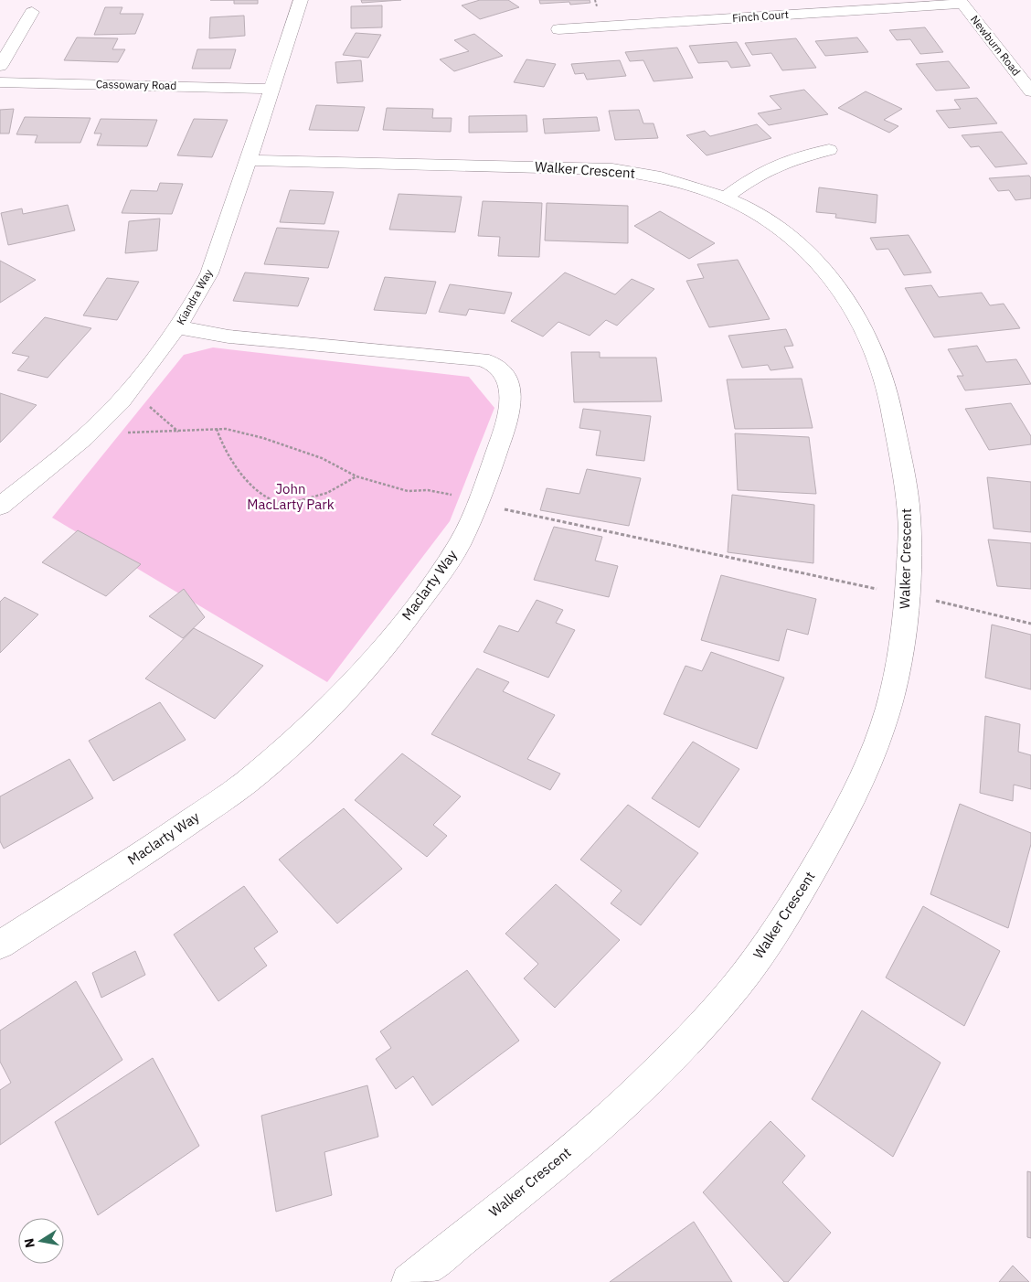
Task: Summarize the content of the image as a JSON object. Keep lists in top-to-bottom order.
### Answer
{
  "streets": {
    "street": [
      "Finch Court",
      "Newburn Road",
      "Cassowary Road",
      "Walker Crescent",
      "Kiandra Way",
      "Maclarty Way"
    ]
  },
  "crossings": [
    ["Finch Court", "Newburn Road"],
    ["Cassowary Road", "Kiandra Way"],
    ["Walker Crescent", "Kiandra Way"],
    ["Kiandra Way", "Maclarty Way"]
  ],
  "parks": ["John MacLarty Park"],
  "north": "left"
}
